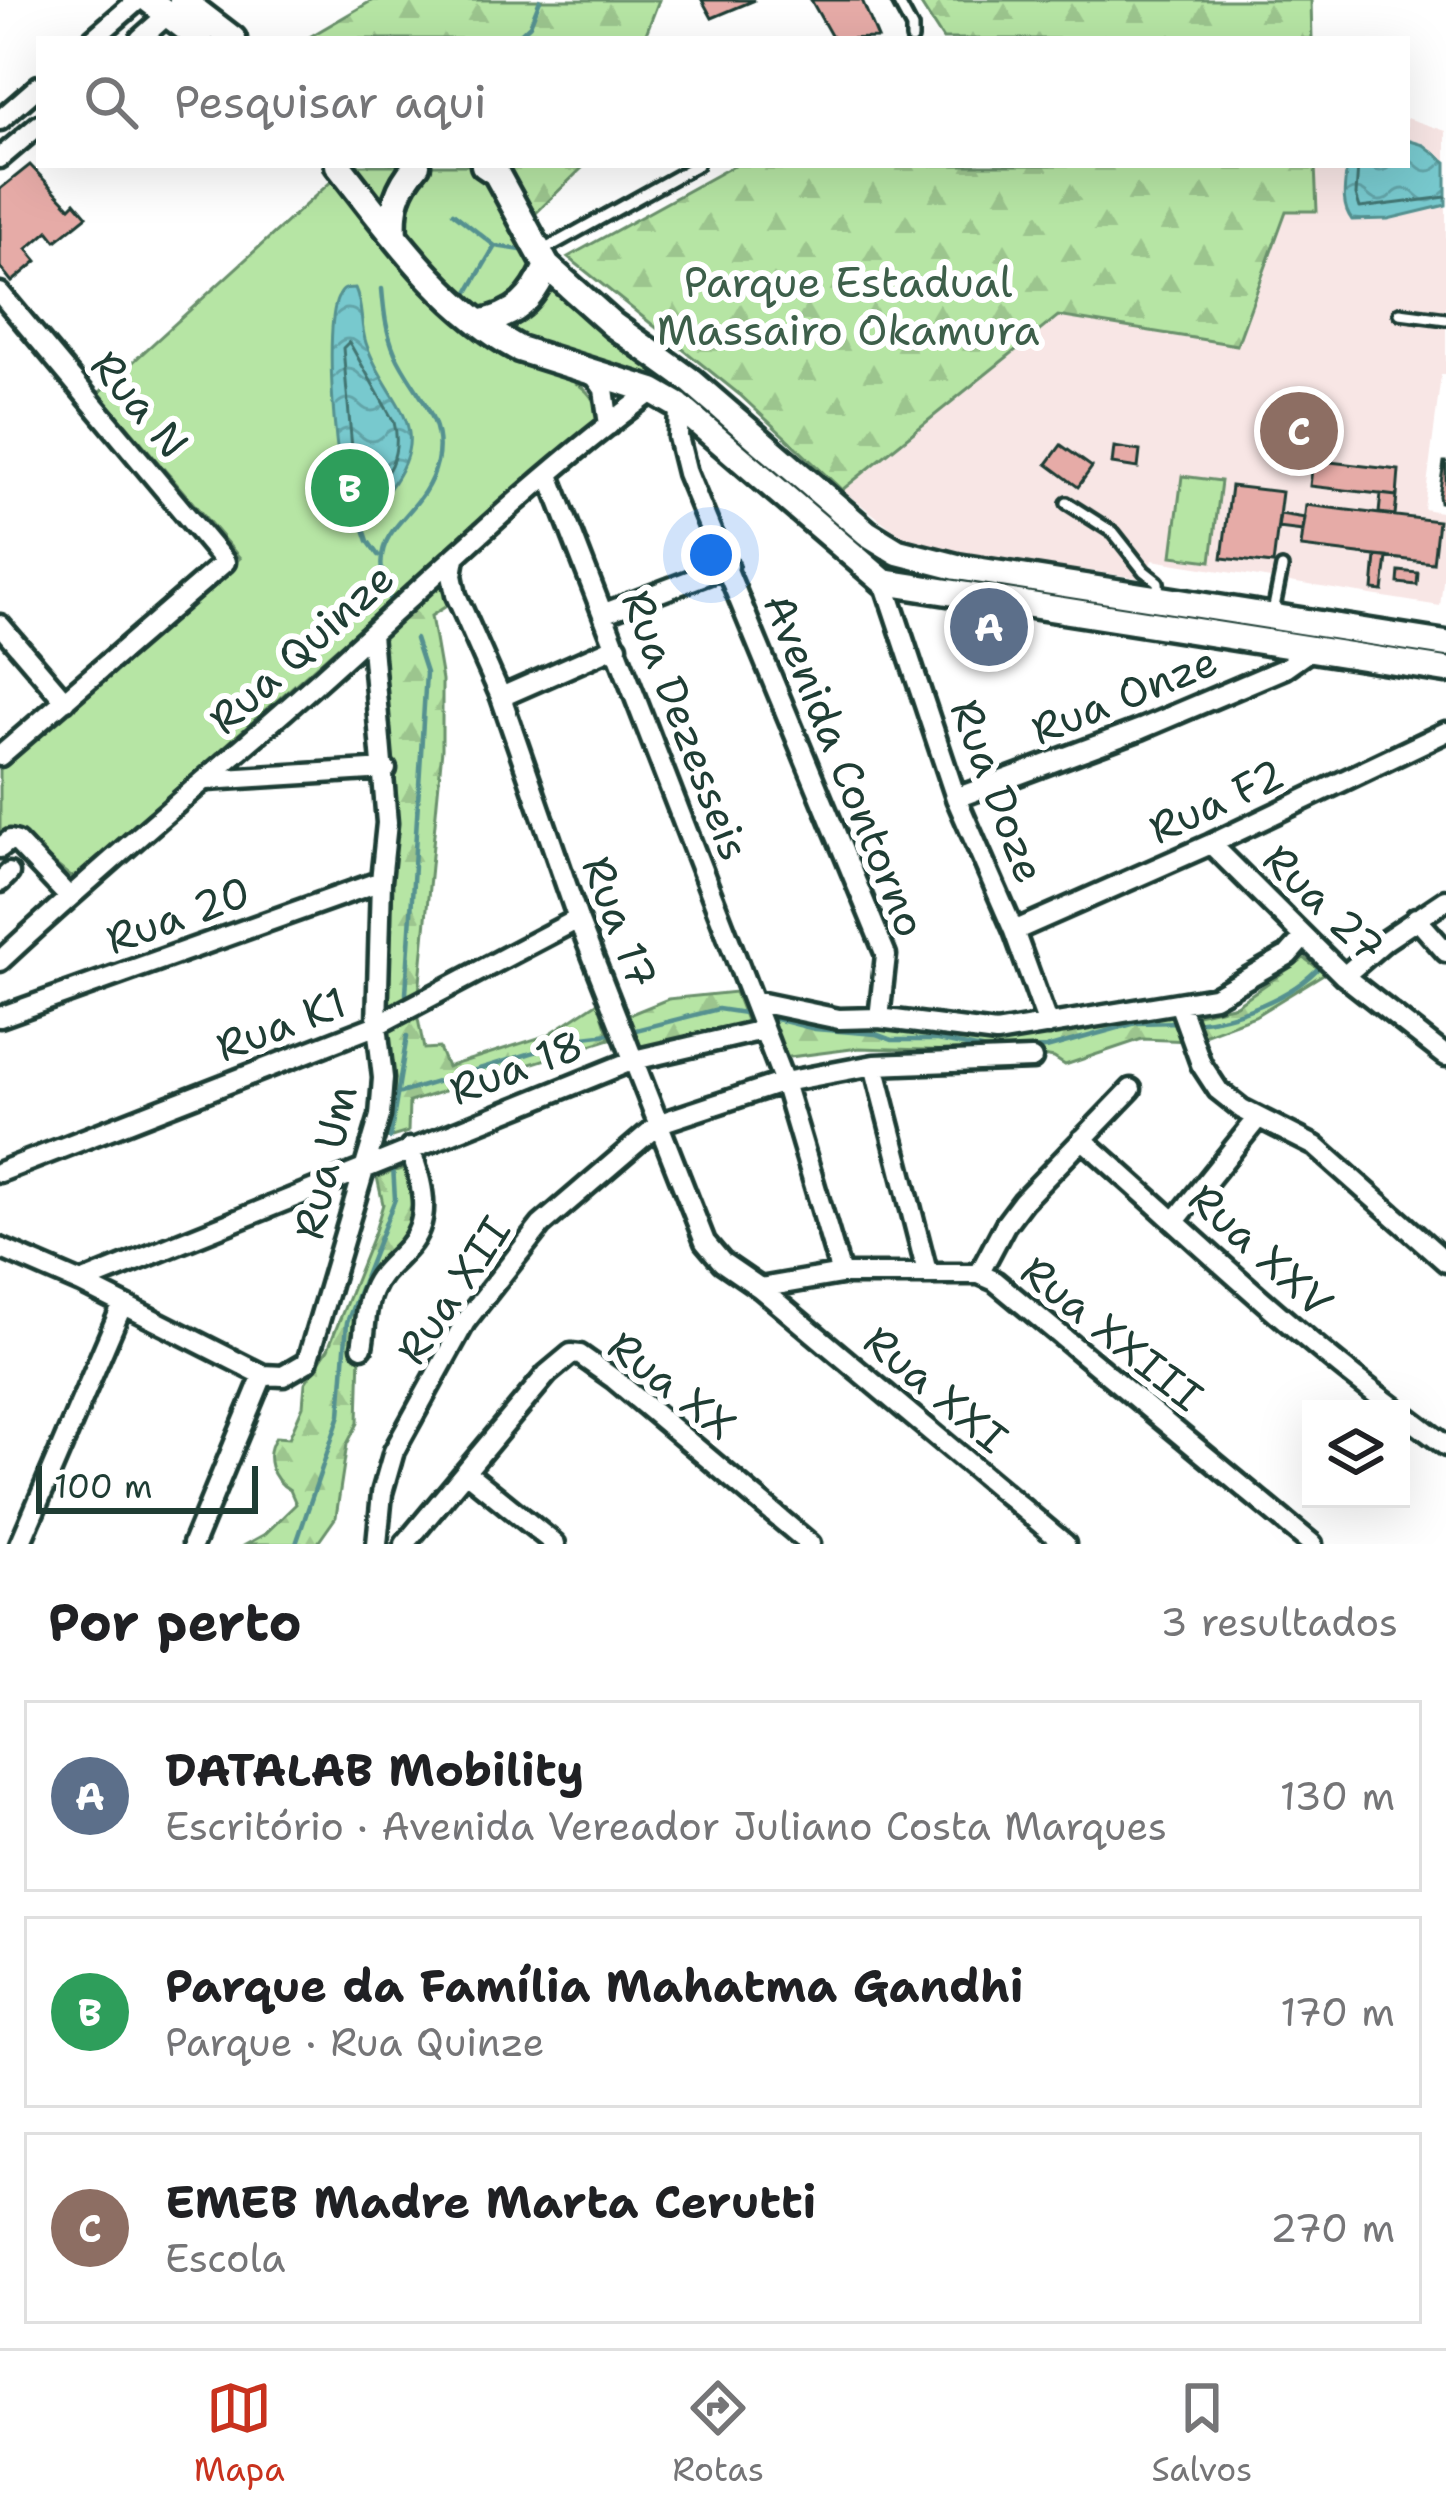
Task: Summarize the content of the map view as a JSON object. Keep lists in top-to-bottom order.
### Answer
{
  "streets": {
    "street": [
      "Rua N",
      "Rua Quinze",
      "Rua Onze",
      "Rua Dezesseis",
      "Avenida Contorno",
      "Rua Doze",
      "Rua F2",
      "Rua 27",
      "Rua 20",
      "Rua 17",
      "Rua K1",
      "Rua 18",
      "Rua Um",
      "Rua XXV",
      "Rua XII",
      "Rua XXIII",
      "Rua XX",
      "Rua XXI"
    ]
  },
  "crossings": [
    ["Rua Quinze", "Rua Dezesseis"],
    ["Rua Quinze", "Rua 17"],
    ["Rua Quinze", "Rua Um"],
    ["Rua Onze", "Rua Doze"],
    ["Rua Dezesseis", "Rua 18"],
    ["Rua Dezesseis", "Rua XXIII"],
    ["Rua Doze", "Rua F2"],
    ["Rua F2", "Rua 27"],
    ["Rua 20", "Rua Um"],
    ["Rua 17", "Rua K1"],
    ["Rua 17", "Rua 18"],
    ["Rua 17", "Rua XII"],
    ["Rua 17", "Rua XXIII"],
    ["Rua 17", "Rua XXI"],
    ["Rua K1", "Rua Um"],
    ["Rua 18", "Rua Um"],
    ["Rua XXIII", "Rua XXI"]
  ],
  "parks": ["Parque Estadual Massairo Okamura"],
  "scale_bar": "100 m",
  "page": {
    "search": "Pesquisar aqui",
    "pins": ["C", "B", "A"],
    "scale": "100 m",
    "heading": ["Por perto", "3 resultados"],
    "list": [
      {
        "mark": "A",
        "name": "DATALAB Mobility",
        "note": "Escritório · Avenida Vereador Juliano Costa Marques",
        "value": "130 m"
      },
      {
        "mark": "B",
        "name": "Parque da Família Mahatma Gandhi",
        "note": "Parque · Rua Quinze",
        "value": "170 m"
      },
      {
        "mark": "C",
        "name": "EMEB Madre Marta Cerutti",
        "note": "Escola",
        "value": "270 m"
      }
    ],
    "nav": ["Mapa", "Rotas", "Salvos"]
  }
}
